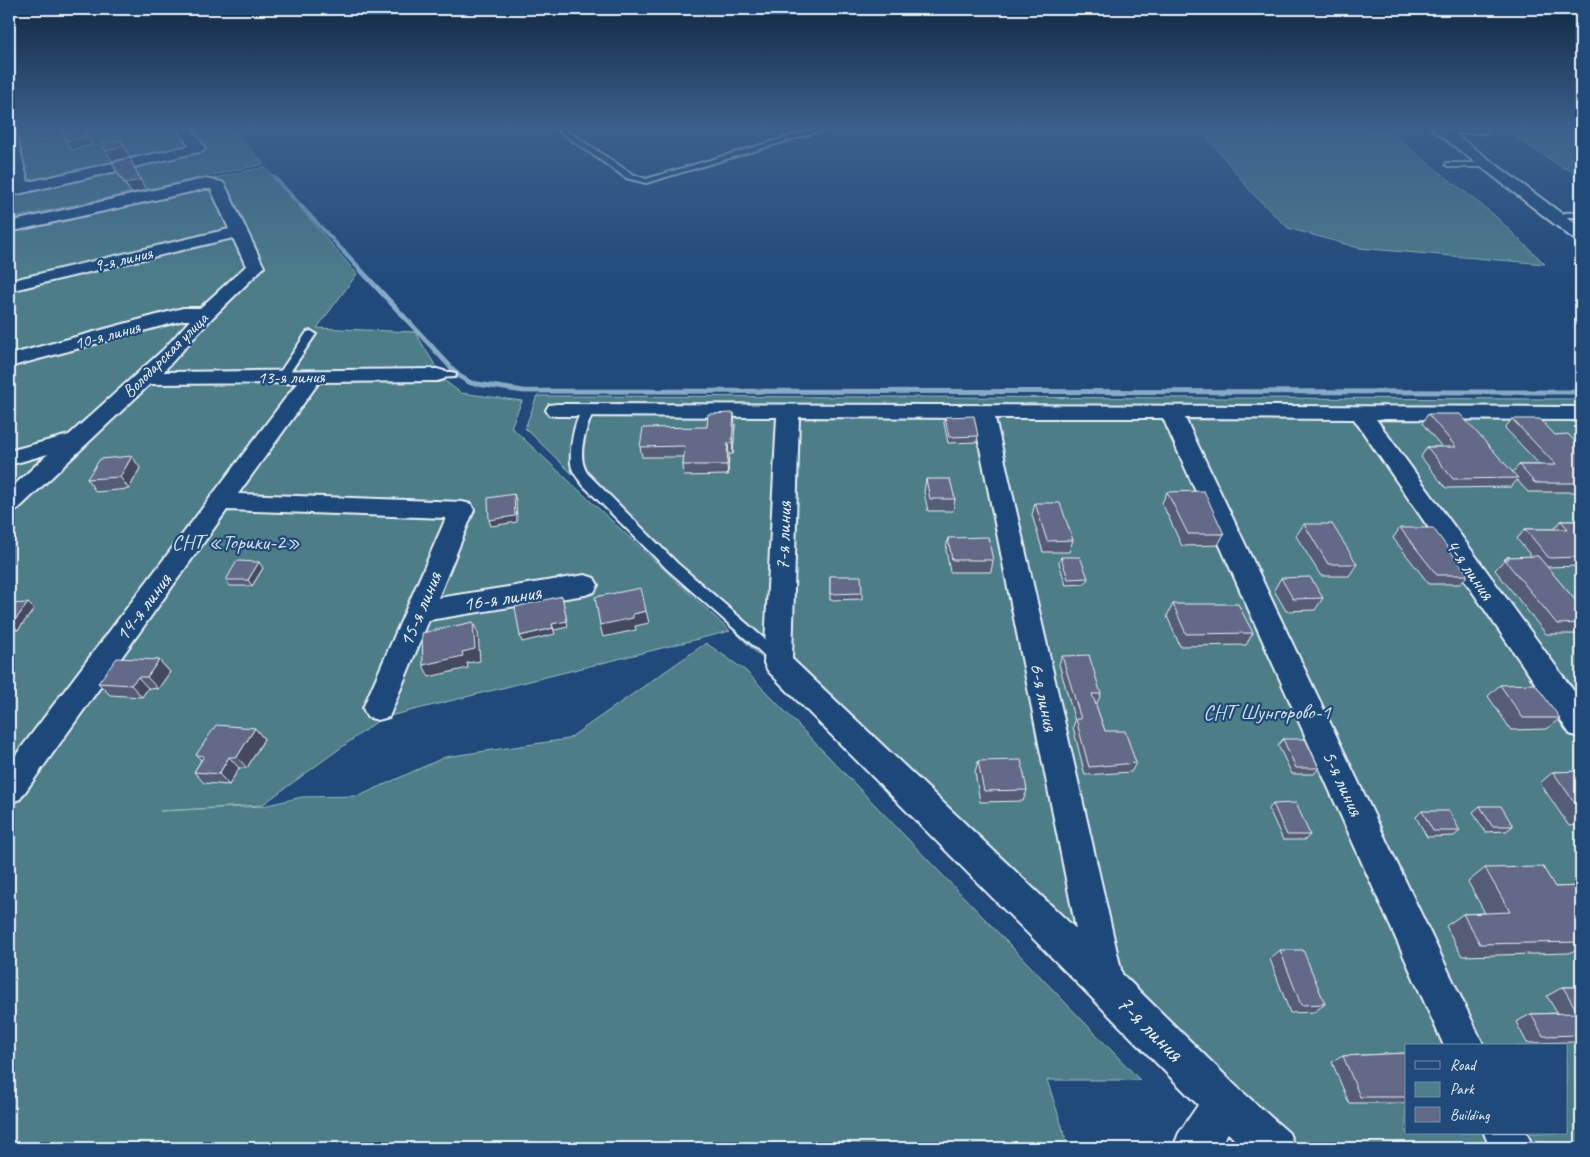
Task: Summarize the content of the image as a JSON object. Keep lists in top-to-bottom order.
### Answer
{
  "streets": {
    "street": [
      "9-я линия",
      "10-я линия",
      "Володарская улица",
      "13-я линия",
      "7-я линия",
      "4-я линия",
      "16-я линия",
      "14-я линия",
      "15-я линия",
      "6-я линия",
      "5-я линия"
    ]
  },
  "crossings": [
    ["9-я линия", "Володарская улица"],
    ["10-я линия", "Володарская улица"],
    ["Володарская улица", "13-я линия"],
    ["13-я линия", "14-я линия"],
    ["7-я линия", "6-я линия"],
    ["16-я линия", "15-я линия"],
    ["14-я линия", "15-я линия"]
  ],
  "parks": ["СНТ «Торики-2»", "СНТ Шунгорово-1"],
  "legend": ["Road", "Park", "Building"]
}
